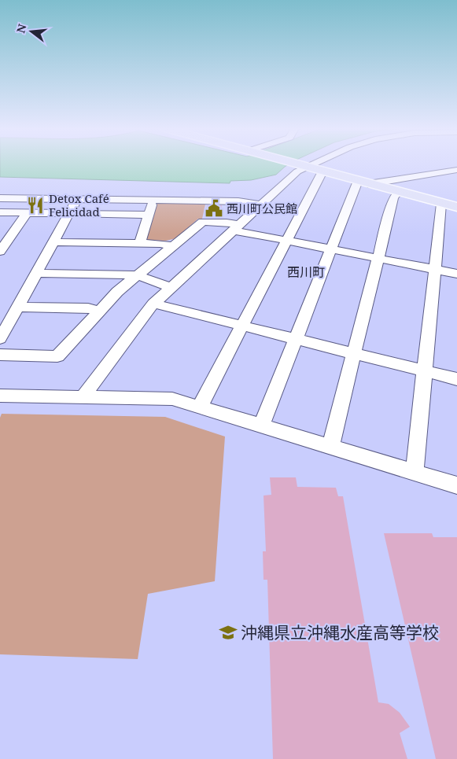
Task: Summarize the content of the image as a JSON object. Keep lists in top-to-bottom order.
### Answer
{
  "districts": ["西川町"],
  "places": {
    "restaurant": ["Detox Café Felicidad"],
    "public building": ["西川町公民館"],
    "school or university": ["沖縄県立沖縄水産高等学校"]
  },
  "north": "left"
}
